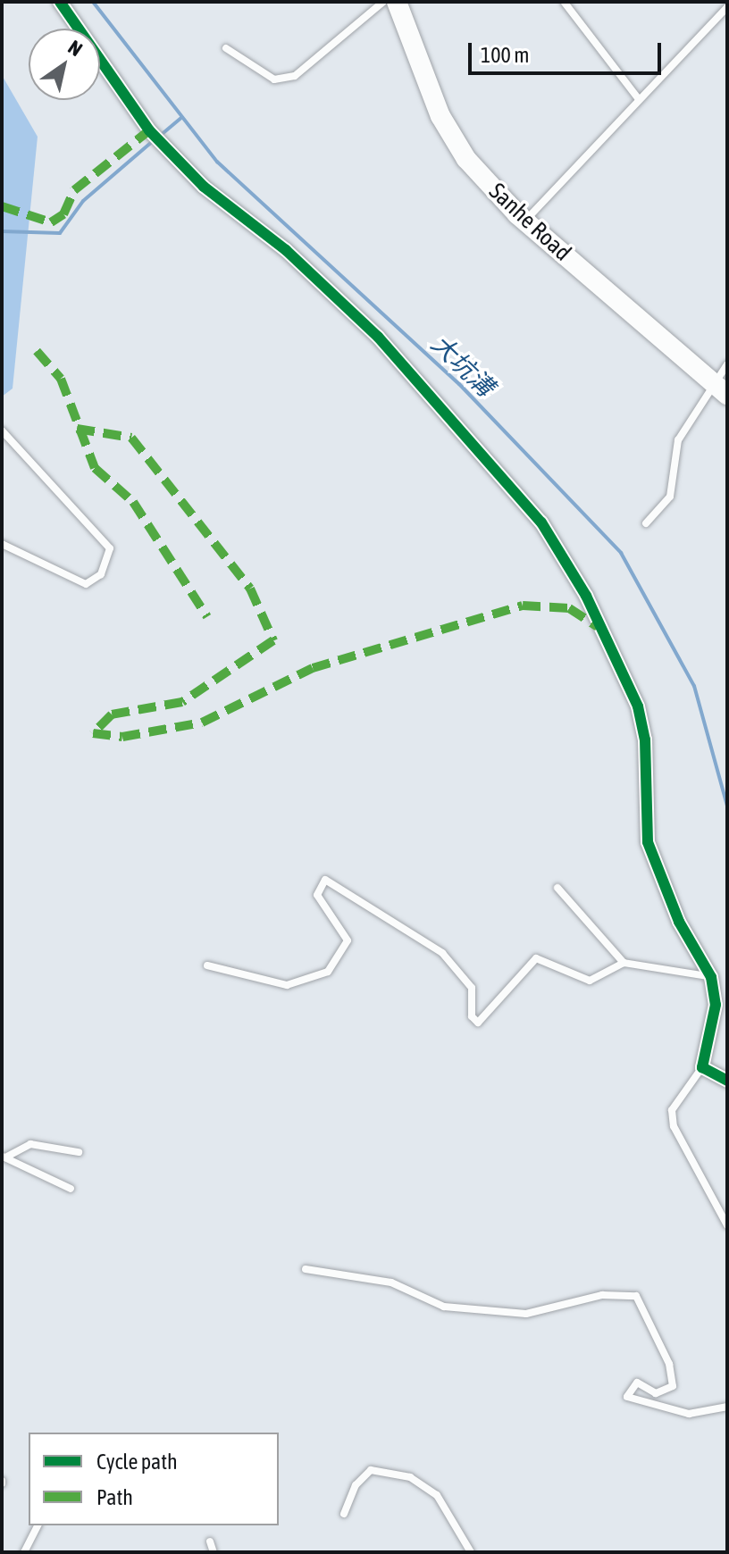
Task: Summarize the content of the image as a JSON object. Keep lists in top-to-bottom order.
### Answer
{
  "streets": {
    "main road": ["Sanhe Road"]
  },
  "water": ["大坑溝"],
  "legend": ["Cycle path", "Path"],
  "scale_bar": "100 m",
  "north": "top right"
}
